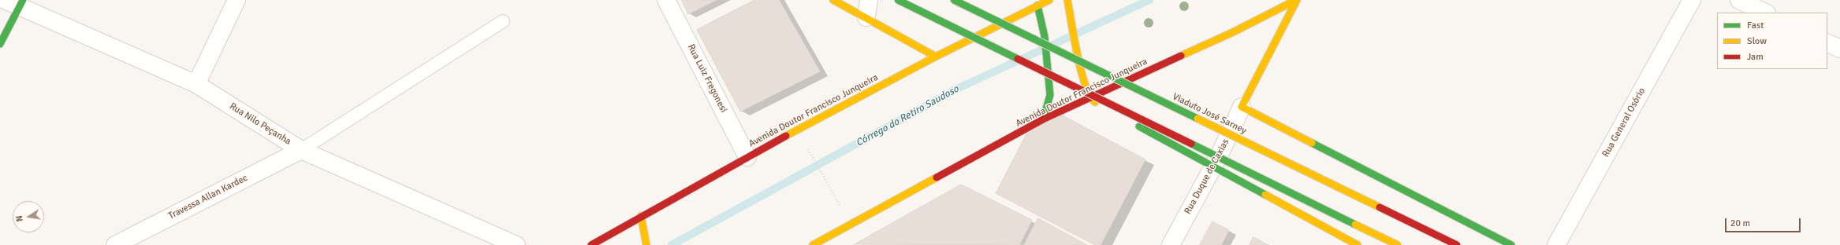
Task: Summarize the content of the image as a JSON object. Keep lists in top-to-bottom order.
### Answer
{
  "streets": {
    "main road": ["Avenida Doutor Francisco Junqueira", "Viaduto José Sarney"],
    "street": [
      "Rua Luiz Fregonesi",
      "Rua General Osório",
      "Rua Nilo Peçanha",
      "Rua Duque de Caxias",
      "Travessa Allan Kardec"
    ]
  },
  "crossings": [
    ["Rua Luiz Fregonesi", "Avenida Doutor Francisco Junqueira"],
    ["Rua Nilo Peçanha", "Travessa Allan Kardec"]
  ],
  "water": ["Córrego do Retiro Saudoso"],
  "legend": ["Fast", "Slow", "Jam"],
  "scale_bar": "20 m",
  "north": "left"
}
